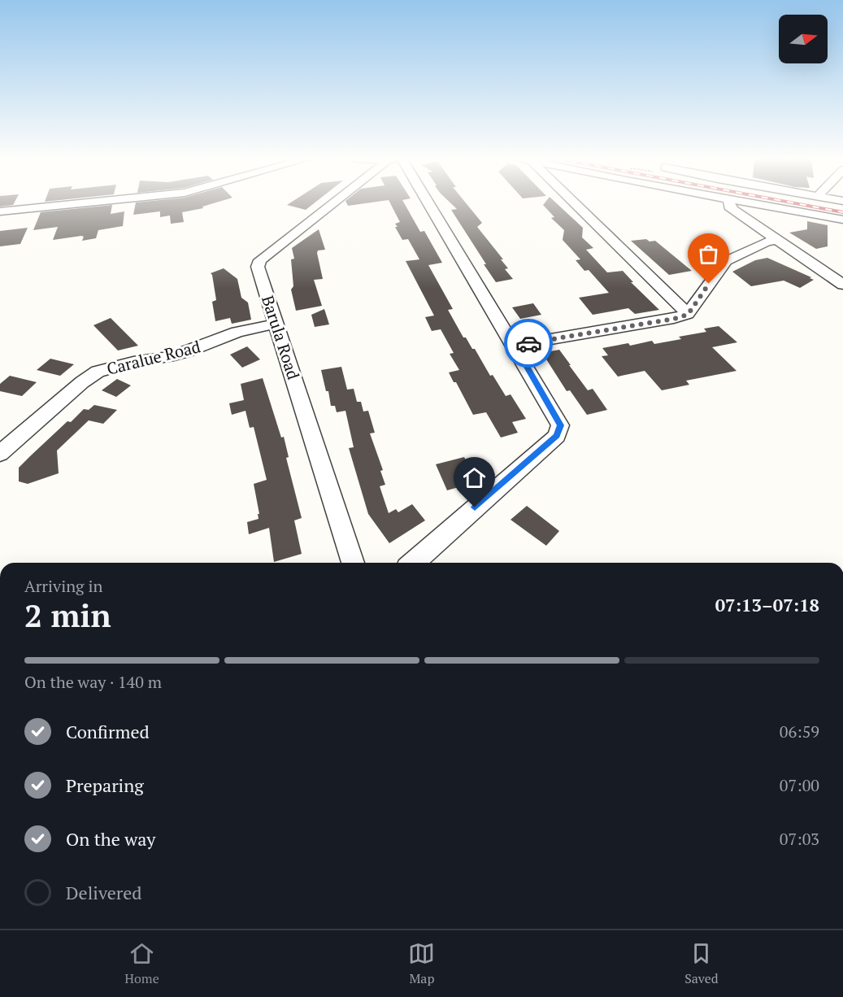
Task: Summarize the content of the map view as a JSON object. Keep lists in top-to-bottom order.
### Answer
{
  "streets": {
    "street": ["Barula Road", "Caralue Road"]
  },
  "crossings": [
    ["Barula Road", "Caralue Road"]
  ],
  "north": "right",
  "page": {
    "heading": ["2 min", "Arriving in", "07:13–07:18"],
    "bar": "On the way · 140 m",
    "list": [
      ["Confirmed", "06:59"],
      ["Preparing", "07:00"],
      ["On the way", "07:03"],
      "Delivered"
    ],
    "tabs": ["Home", "Map", "Saved"]
  }
}
